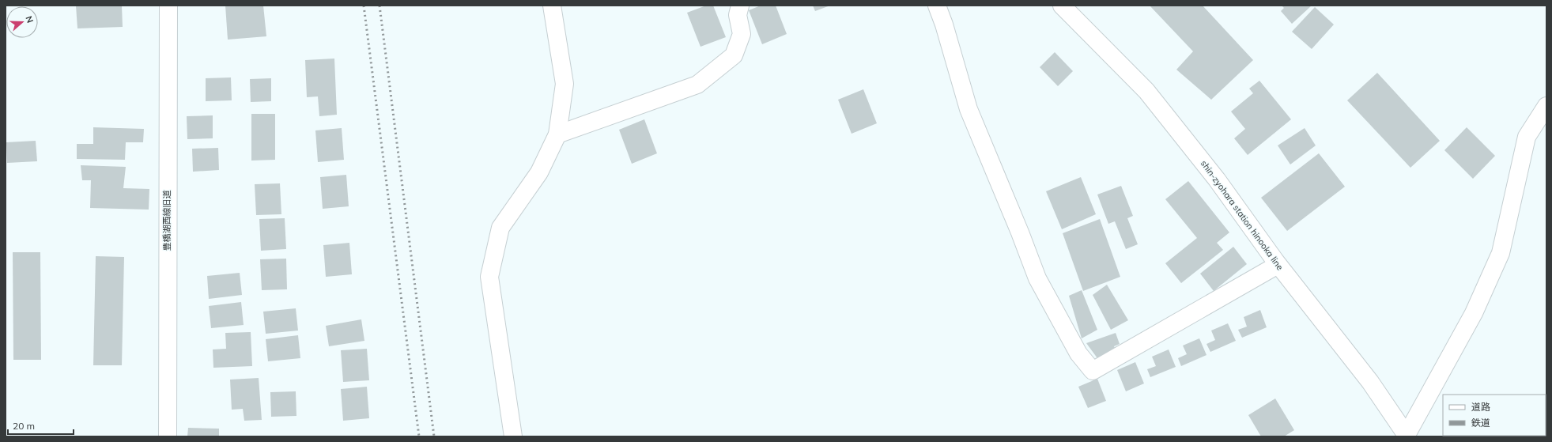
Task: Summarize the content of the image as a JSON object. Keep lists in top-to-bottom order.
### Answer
{
  "streets": {
    "street": ["shin-zyohara station hinooka line", "豊橋湖西線旧道"]
  },
  "legend": ["道路", "鉄道"],
  "scale_bar": "20 m",
  "north": "right"
}
